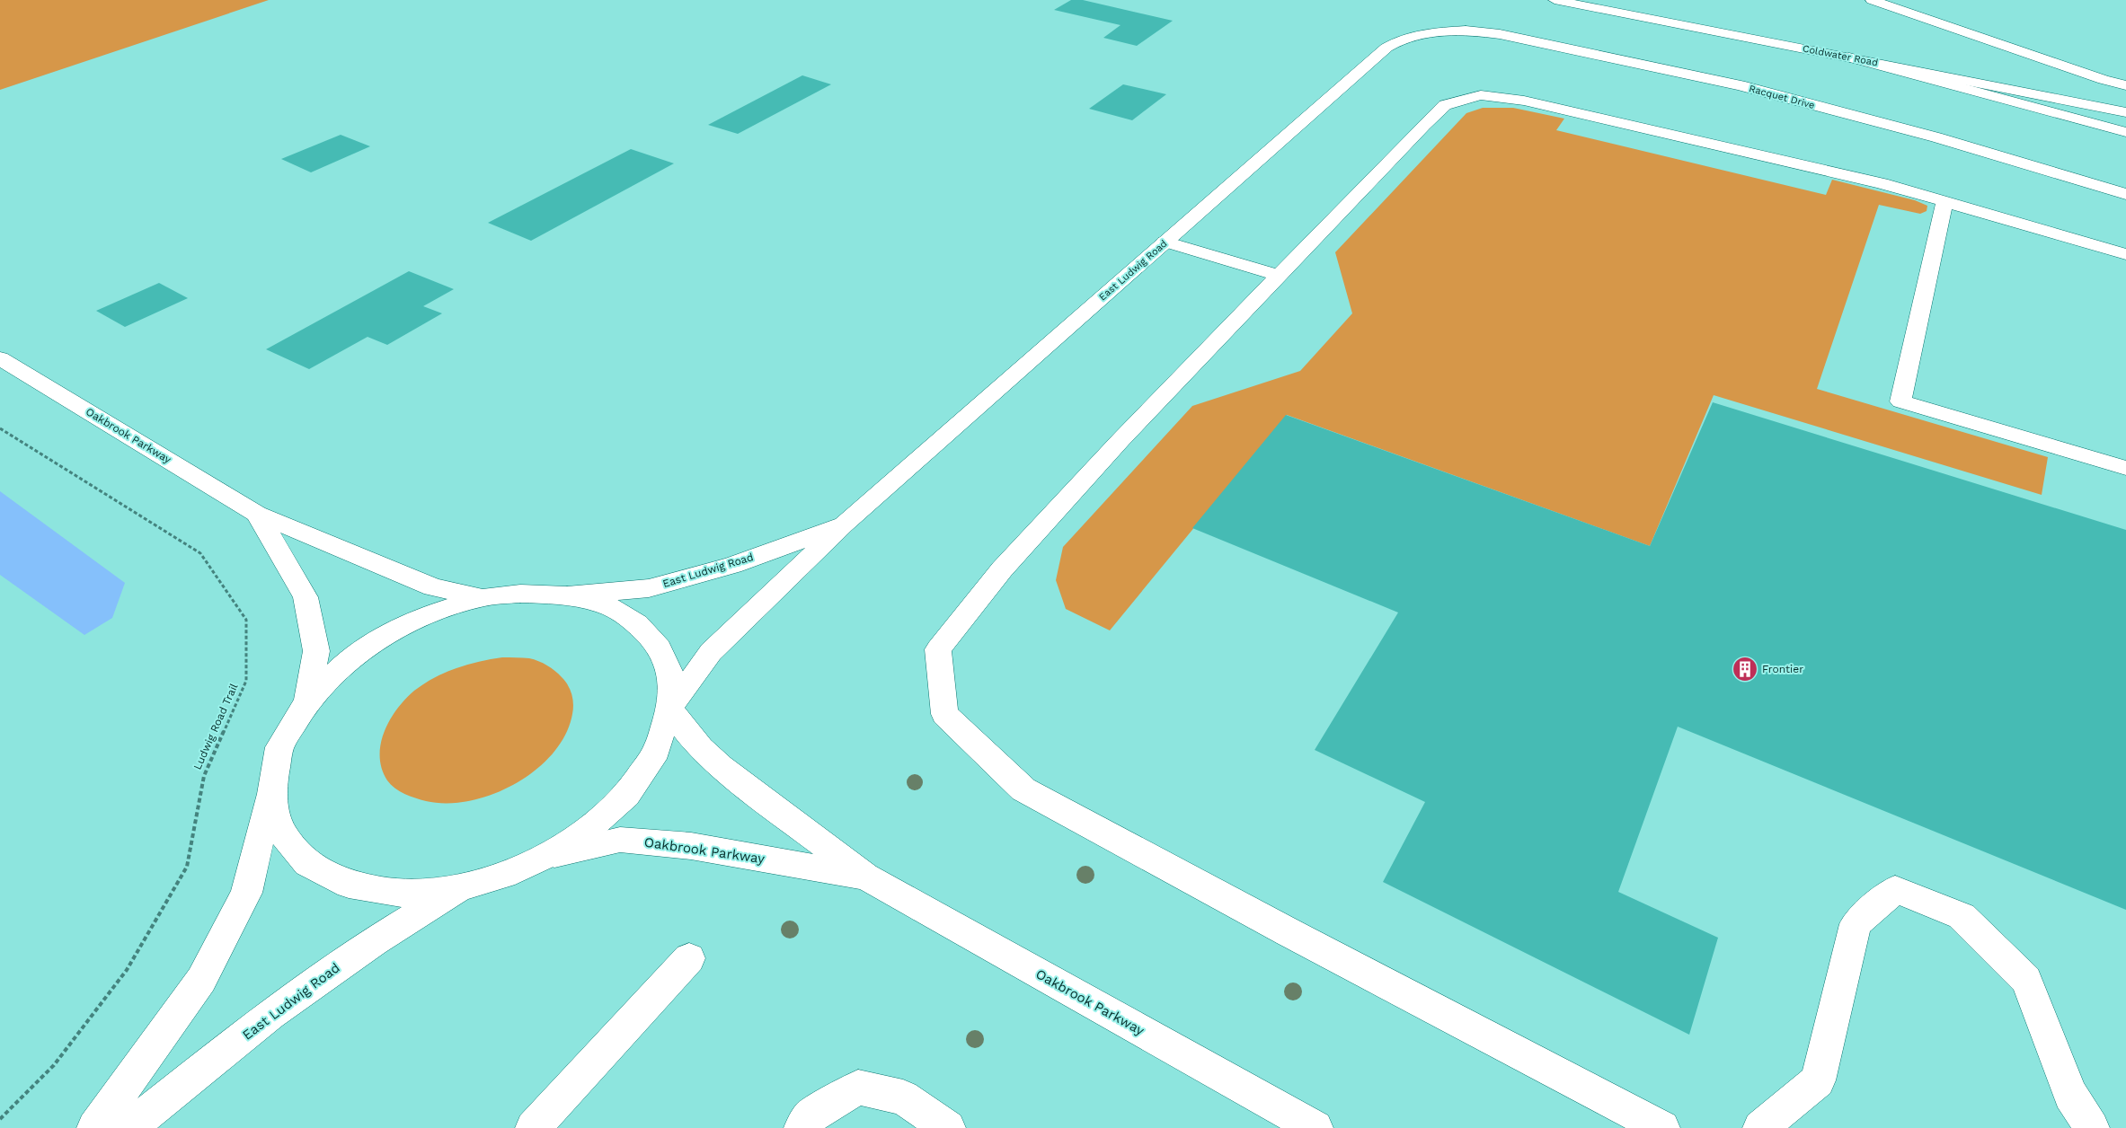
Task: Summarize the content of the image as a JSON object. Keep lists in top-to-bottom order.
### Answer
{
  "streets": {
    "main road": [
      "Coldwater Road",
      "Racquet Drive",
      "East Ludwig Road",
      "Oakbrook Parkway"
    ],
    "path": ["Ludwig Road Trail"]
  },
  "crossings": [
    ["Racquet Drive", "East Ludwig Road"],
    ["East Ludwig Road", "Oakbrook Parkway"]
  ],
  "places": {
    "building": ["Frontier"]
  }
}
